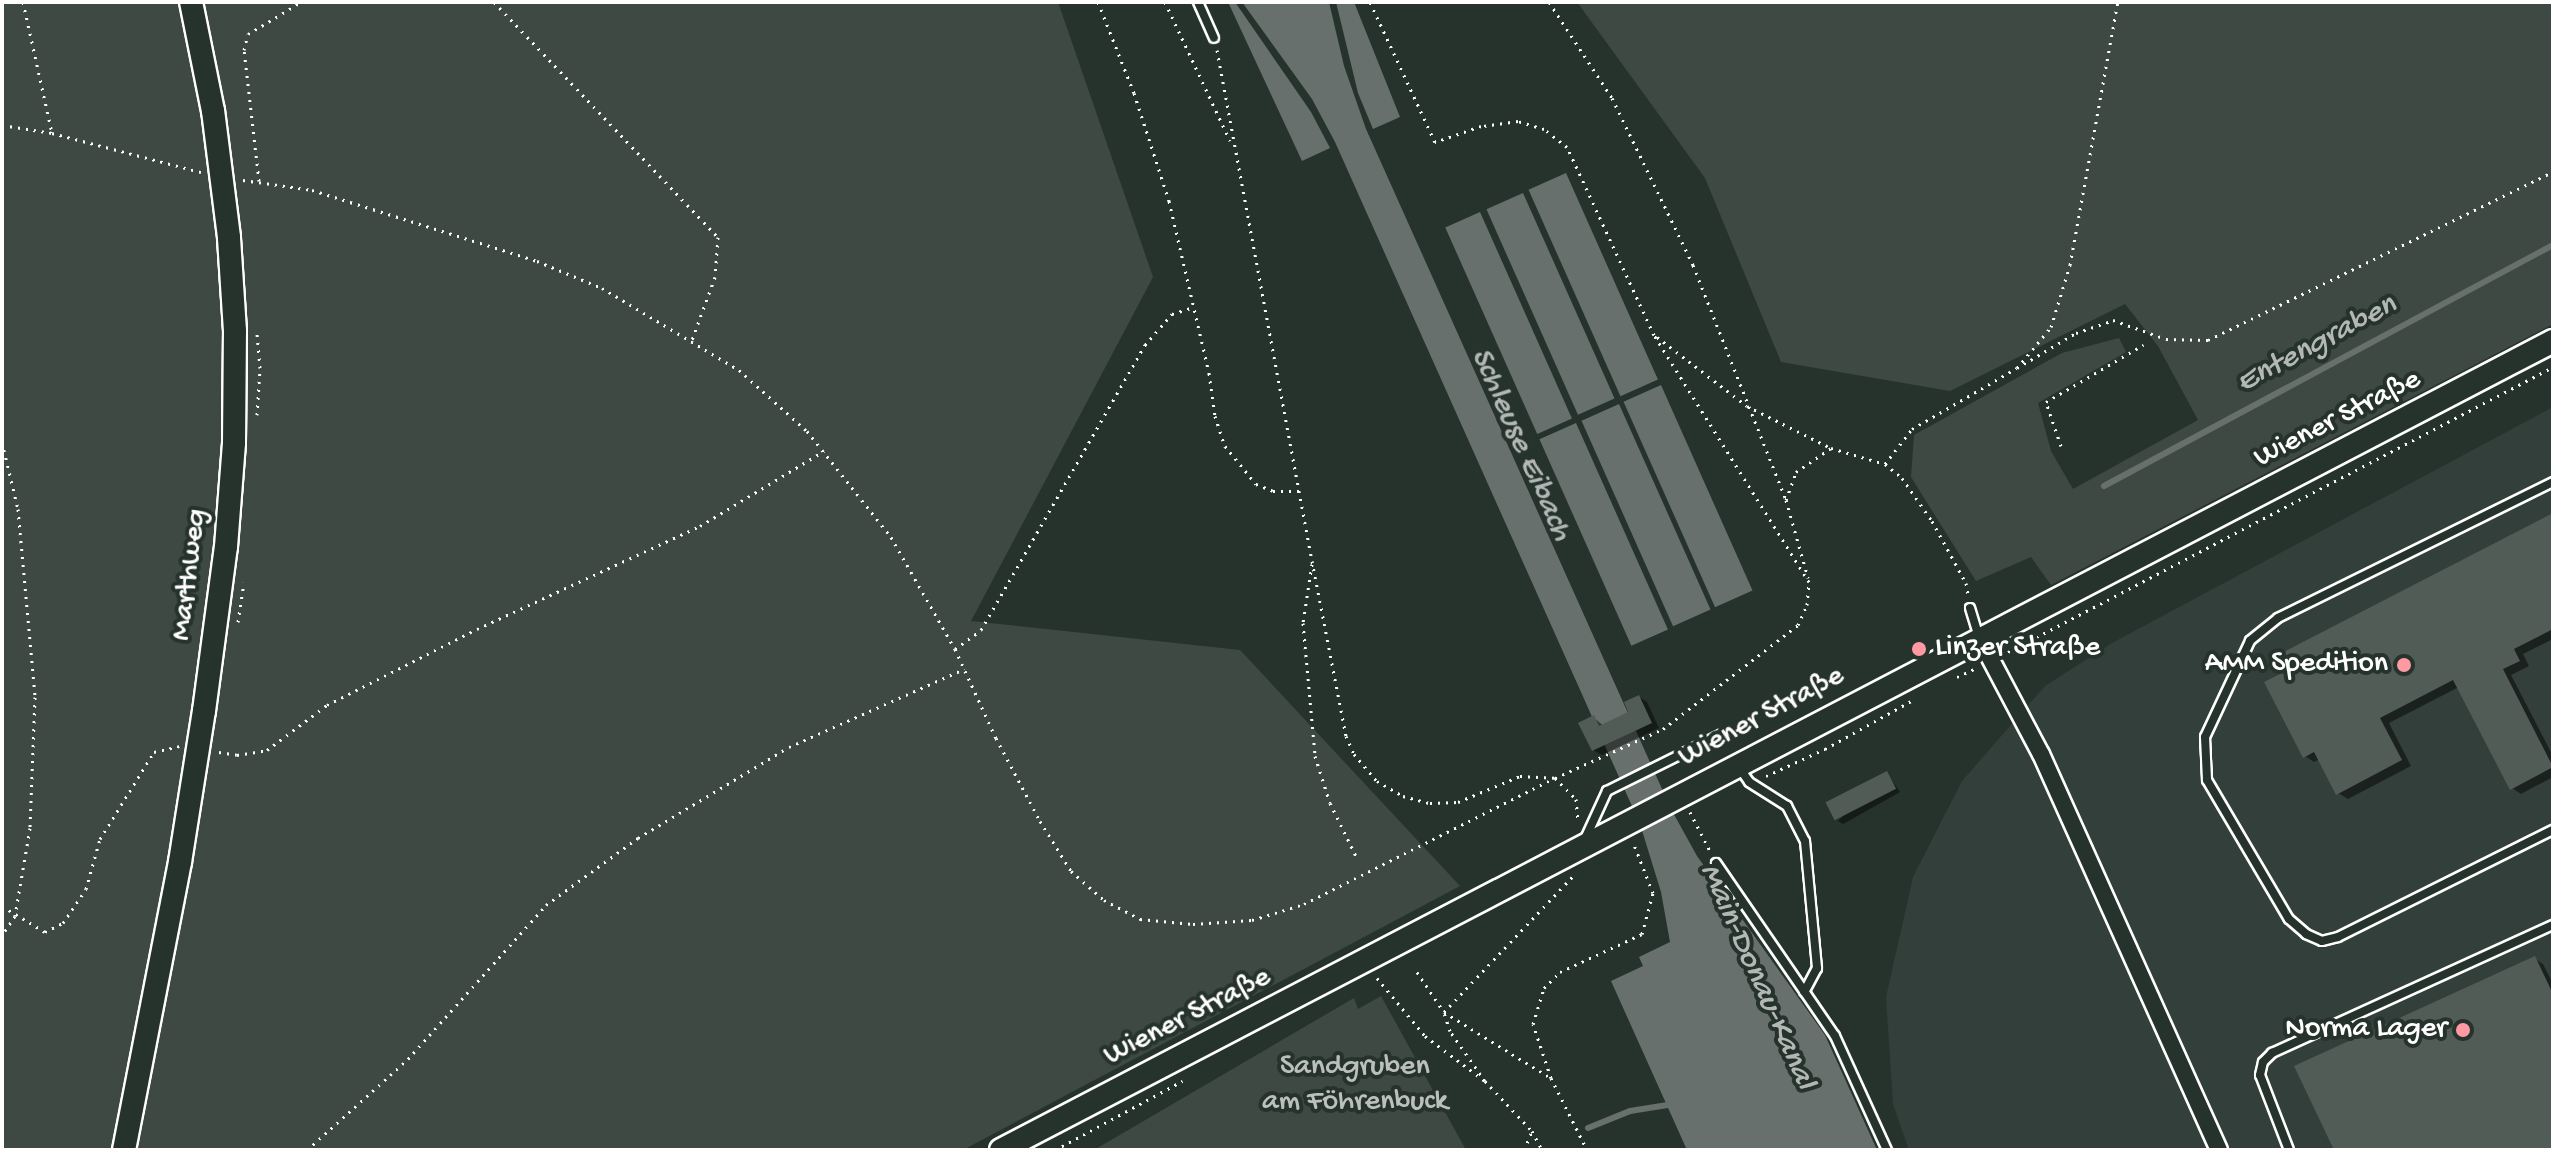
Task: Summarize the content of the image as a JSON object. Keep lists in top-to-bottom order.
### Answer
{
  "streets": {
    "main road": ["Wiener Straße", "Marthweg"]
  },
  "water": ["Entengraben", "Schleuse Eibach", "Main-Donau-Kanal"],
  "parks": ["Sandgruben am Föhrenbuck"],
  "places": ["Linzer Straße", "AMM Spedition", "Norma Lager"]
}
